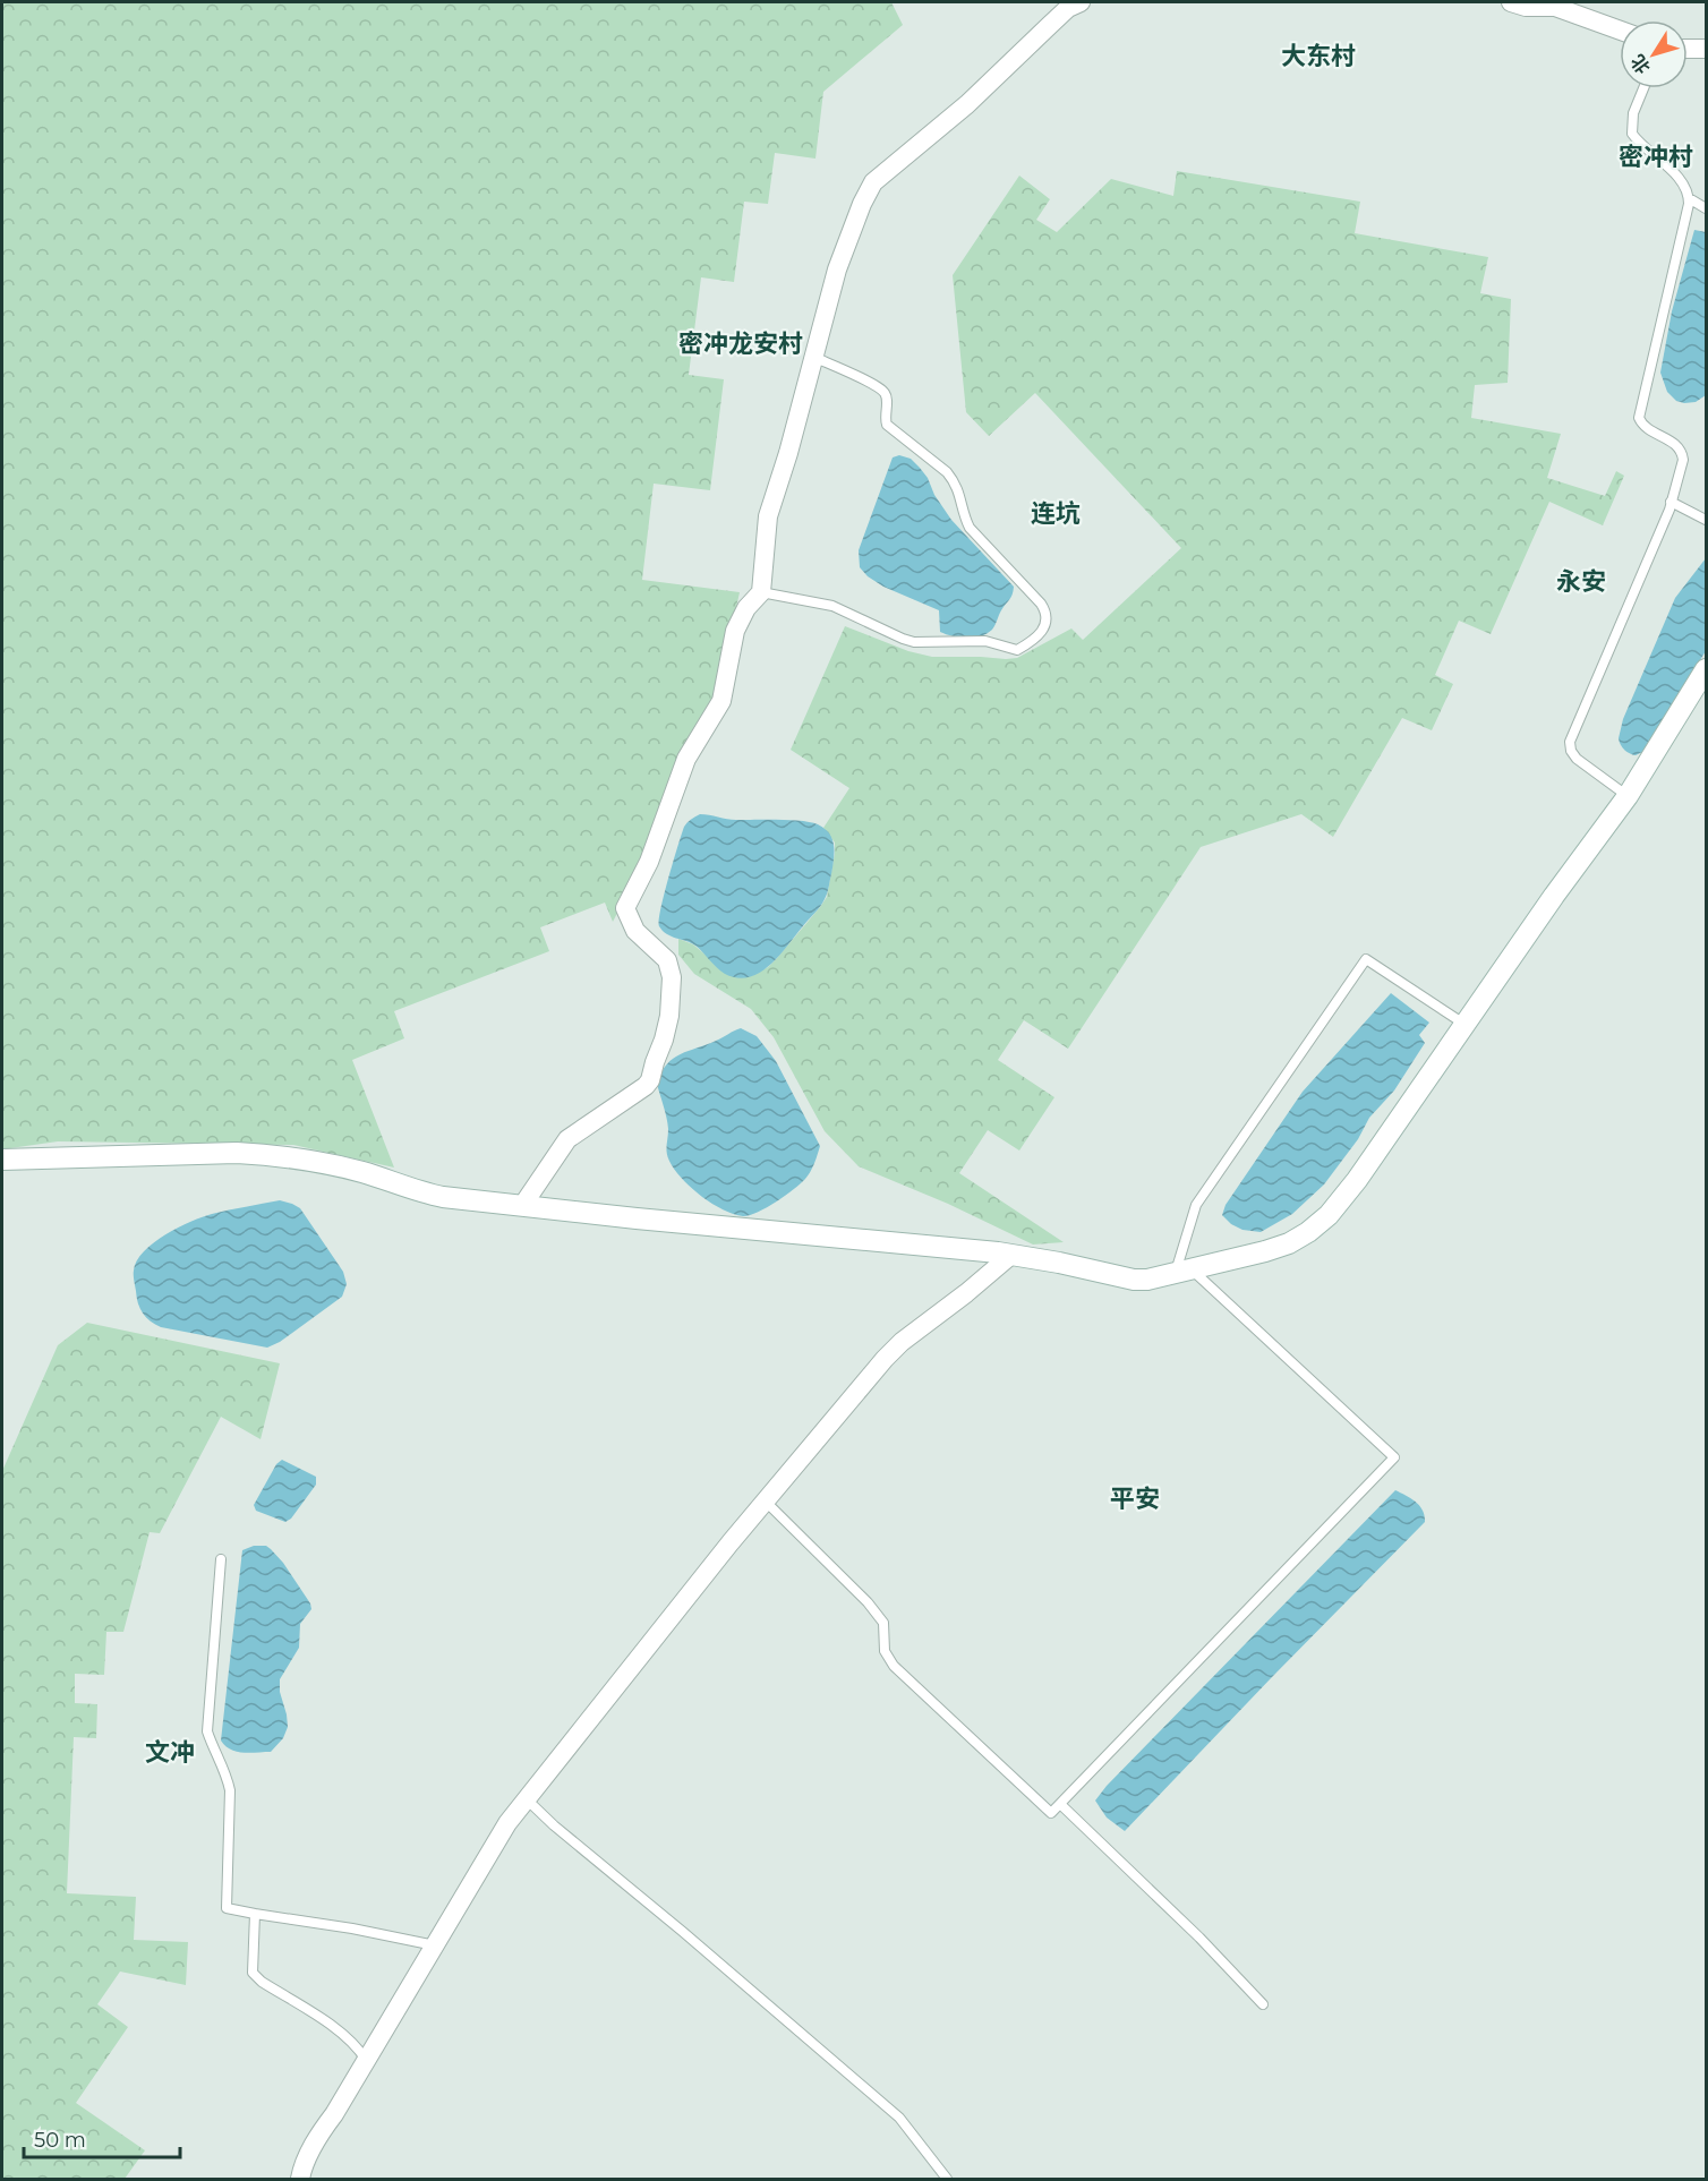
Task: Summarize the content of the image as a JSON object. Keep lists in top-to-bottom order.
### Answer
{
  "districts": [
    "大东村",
    "密冲村",
    "密冲龙安村",
    "连坑",
    "永安",
    "平安",
    "文冲"
  ],
  "scale_bar": "50 m",
  "north": "bottom left"
}
